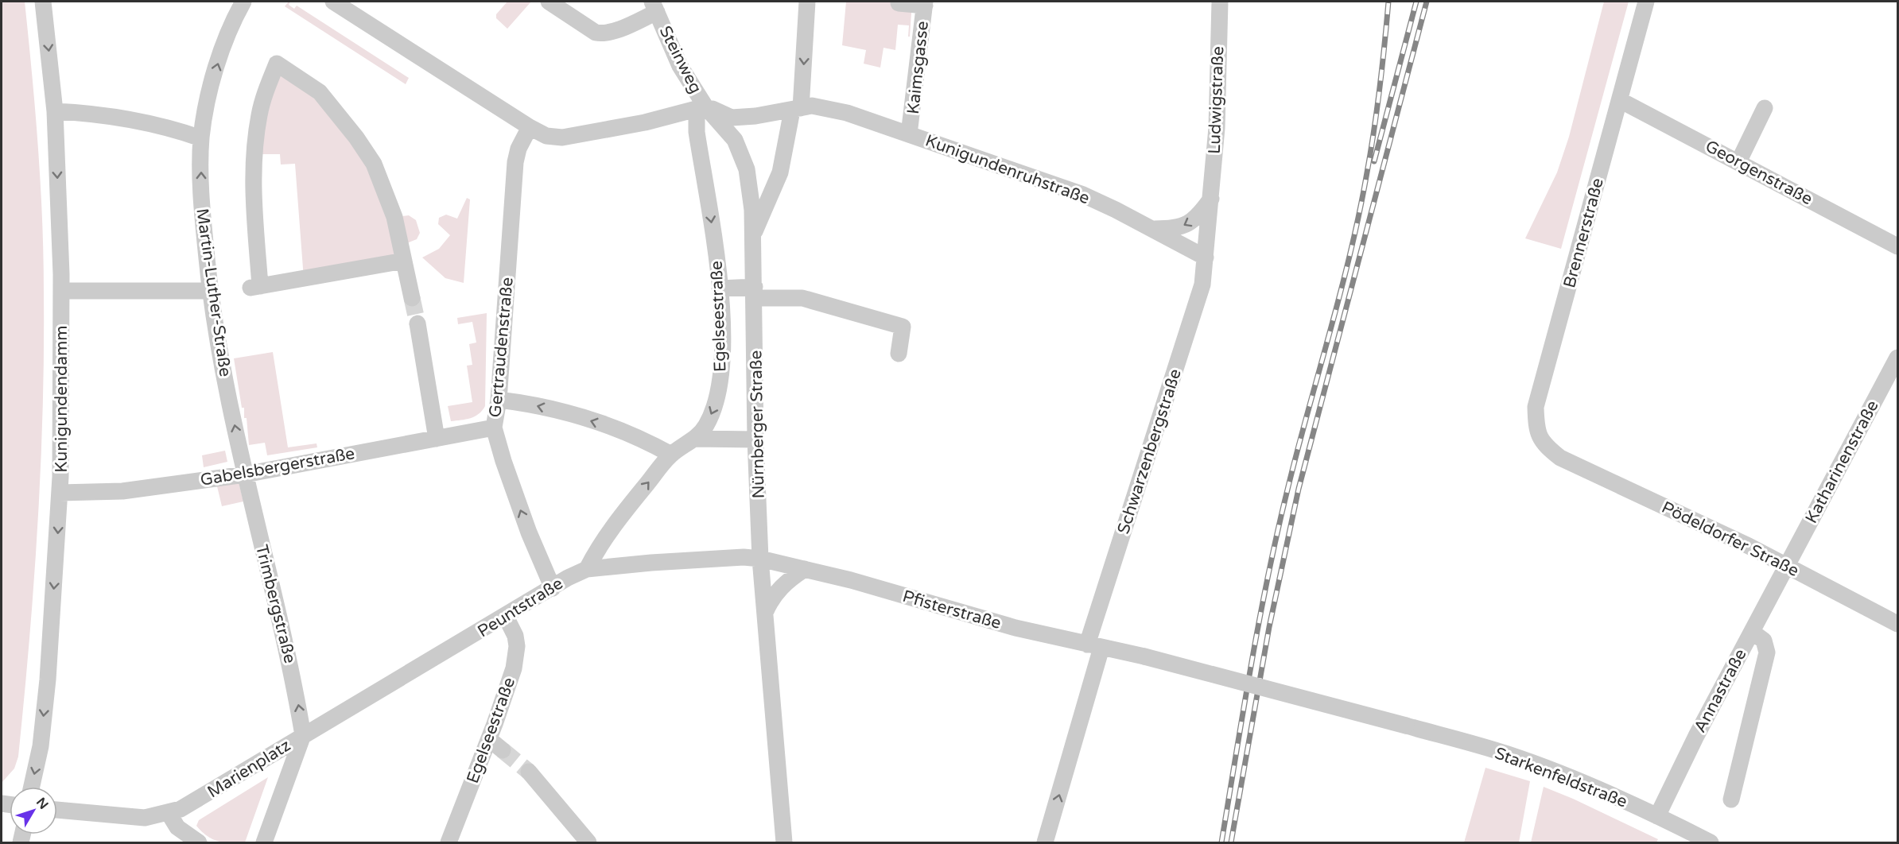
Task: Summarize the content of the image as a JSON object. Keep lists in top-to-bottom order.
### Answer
{
  "streets": {
    "street": [
      "Steinweg",
      "Kaimsgasse",
      "Ludwigstraße",
      "Kunigundenruhstraße",
      "Georgenstraße",
      "Brennerstraße",
      "Martin-Luther-Straße",
      "Egelseestraße",
      "Gertraudenstraße",
      "Kunigundendamm",
      "Nürnberger Straße",
      "Schwarzenbergstraße",
      "Katharinenstraße",
      "Gabelsbergerstraße",
      "Pödeldorfer Straße",
      "Trimbergstraße",
      "Peuntstraße",
      "Pfisterstraße",
      "Annastraße",
      "Marienplatz",
      "Starkenfeldstraße"
    ]
  },
  "crossings": [
    ["Steinweg", "Kunigundenruhstraße"],
    ["Steinweg", "Egelseestraße"],
    ["Steinweg", "Nürnberger Straße"],
    ["Kaimsgasse", "Kunigundenruhstraße"],
    ["Ludwigstraße", "Kunigundenruhstraße"],
    ["Ludwigstraße", "Schwarzenbergstraße"],
    ["Kunigundenruhstraße", "Nürnberger Straße"],
    ["Kunigundenruhstraße", "Schwarzenbergstraße"],
    ["Georgenstraße", "Brennerstraße"],
    ["Brennerstraße", "Pödeldorfer Straße"],
    ["Martin-Luther-Straße", "Gabelsbergerstraße"],
    ["Martin-Luther-Straße", "Trimbergstraße"],
    ["Egelseestraße", "Nürnberger Straße"],
    ["Egelseestraße", "Peuntstraße"],
    ["Gertraudenstraße", "Gabelsbergerstraße"],
    ["Gertraudenstraße", "Peuntstraße"],
    ["Kunigundendamm", "Gabelsbergerstraße"],
    ["Nürnberger Straße", "Peuntstraße"],
    ["Nürnberger Straße", "Pfisterstraße"],
    ["Schwarzenbergstraße", "Pfisterstraße"],
    ["Katharinenstraße", "Pödeldorfer Straße"],
    ["Katharinenstraße", "Annastraße"],
    ["Gabelsbergerstraße", "Trimbergstraße"],
    ["Pödeldorfer Straße", "Annastraße"],
    ["Trimbergstraße", "Peuntstraße"],
    ["Trimbergstraße", "Marienplatz"],
    ["Peuntstraße", "Pfisterstraße"],
    ["Peuntstraße", "Marienplatz"],
    ["Pfisterstraße", "Starkenfeldstraße"],
    ["Annastraße", "Starkenfeldstraße"]
  ],
  "one_way": [
    "Martin-Luther-Straße",
    "Gertraudenstraße",
    "Kunigundendamm",
    "Trimbergstraße"
  ],
  "north": "top right"
}
